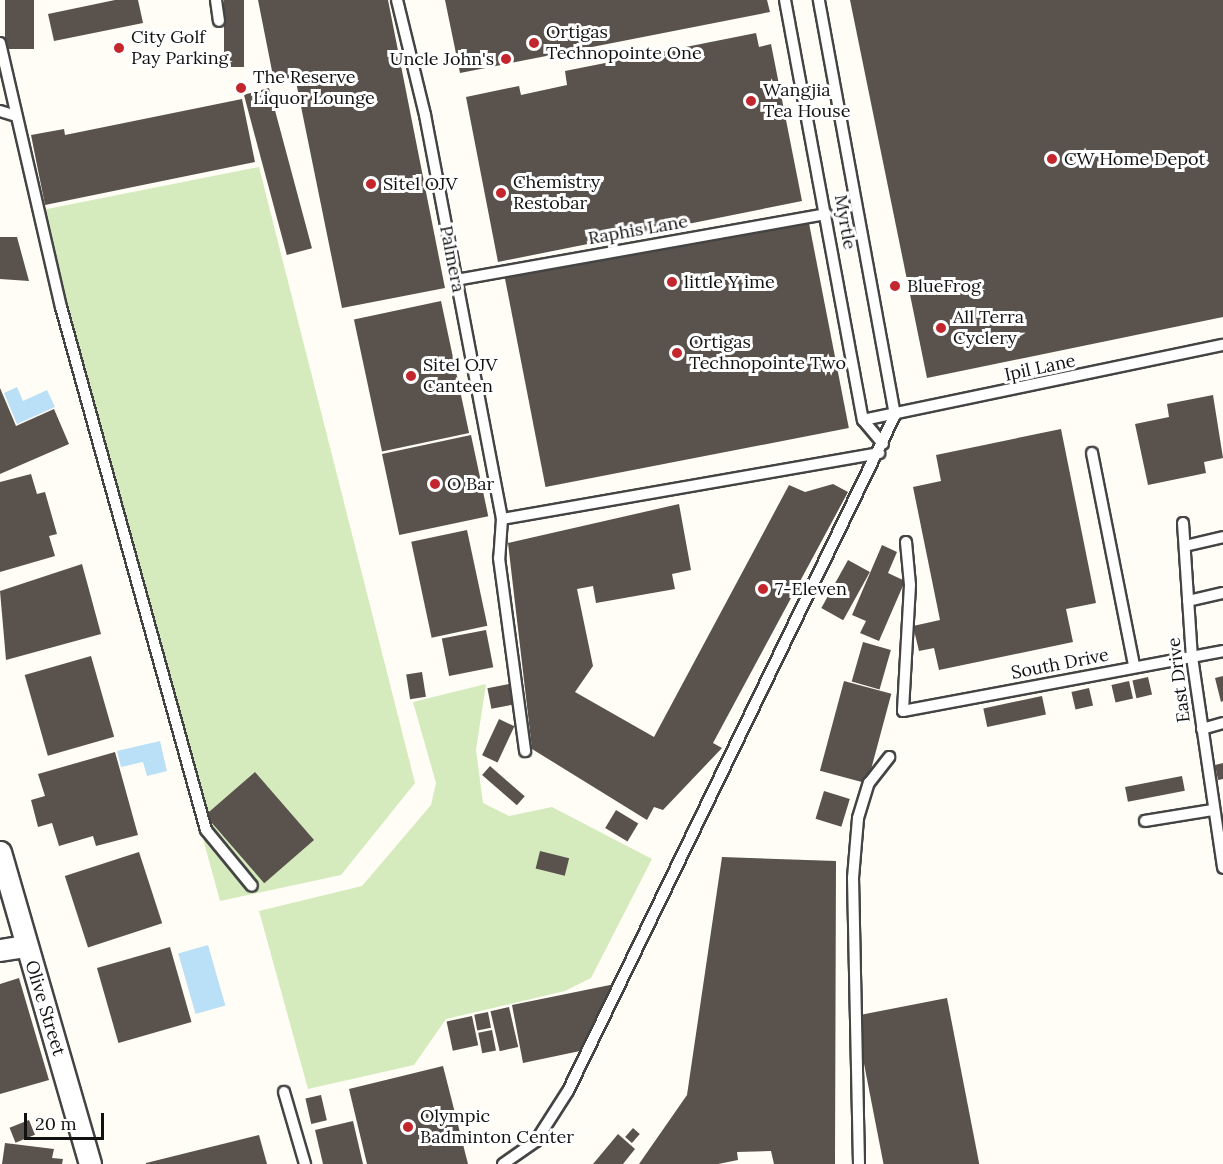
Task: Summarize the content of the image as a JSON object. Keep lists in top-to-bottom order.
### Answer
{
  "streets": {
    "street": ["Olive Street"],
    "lane": [
      "Myrtle",
      "Raphis Lane",
      "Palmera",
      "Ipil Lane",
      "South Drive",
      "East Drive"
    ]
  },
  "crossings": [
    ["Myrtle", "Raphis Lane"],
    ["Myrtle", "Ipil Lane"],
    ["Raphis Lane", "Palmera"],
    ["South Drive", "East Drive"]
  ],
  "places": [
    "Ortigas Technopointe One",
    "City Golf Pay Parking",
    "Uncle John's",
    "The Reserve Liquor Lounge",
    "Wangjia Tea House",
    "CW Home Depot",
    "Sitel OJV",
    "Chemistry Restobar",
    "little Y ime",
    "BlueFrog",
    "All Terra Cyclery",
    "Ortigas Technopointe Two",
    "Sitel OJV Canteen",
    "O Bar",
    "7-Eleven",
    "Olympic Badminton Center"
  ],
  "scale_bar": "20 m"
}
